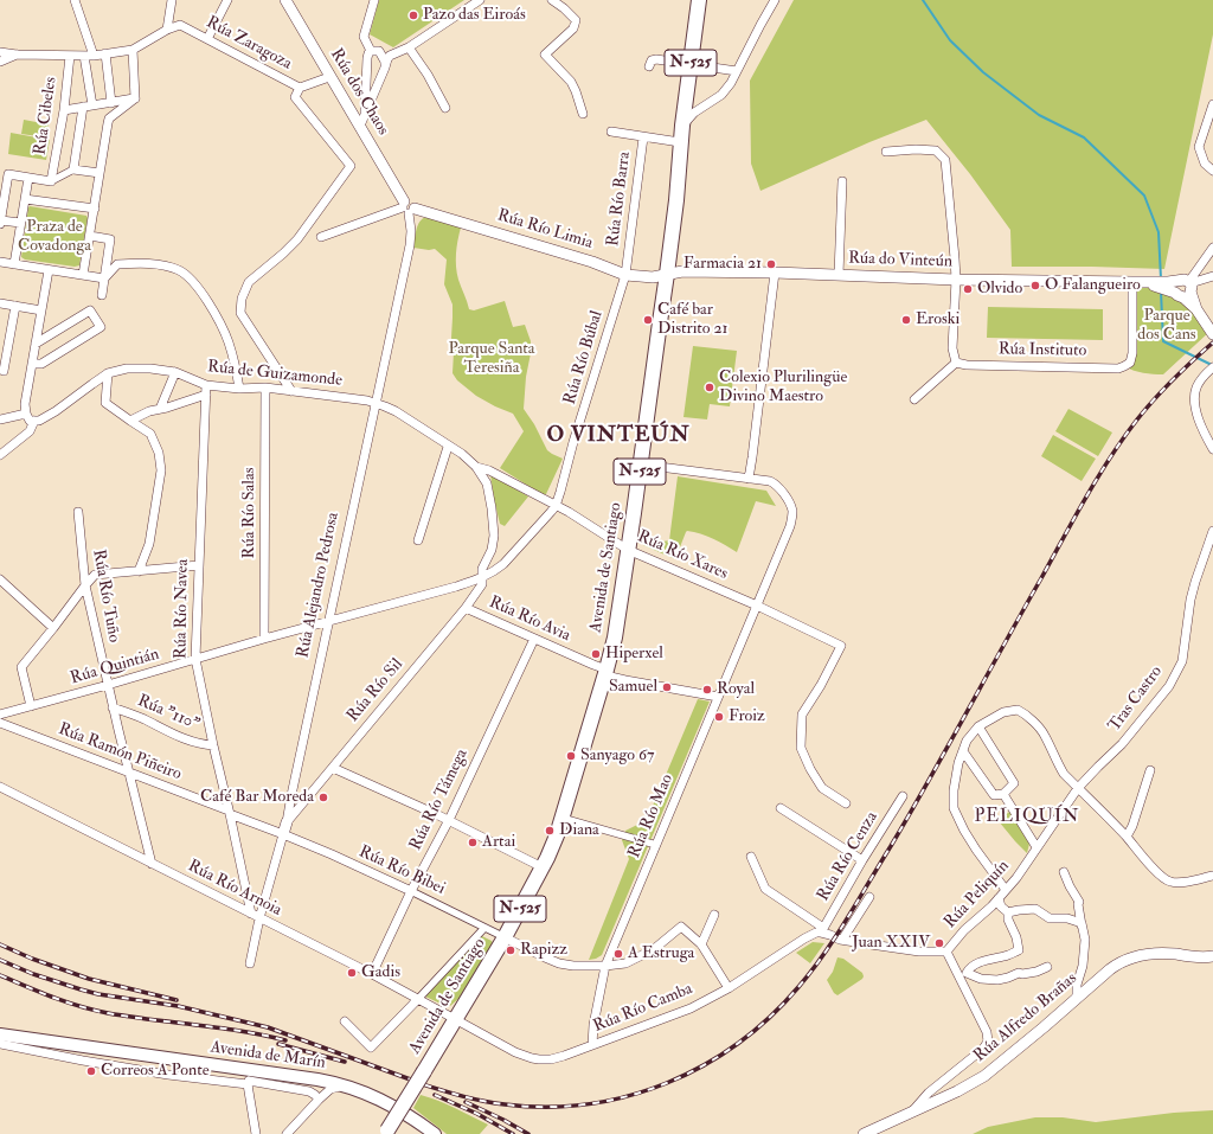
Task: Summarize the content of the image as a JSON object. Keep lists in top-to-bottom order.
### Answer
{
  "streets": {
    "highway": ["N-525", "Avenida de Santiago"],
    "main road": ["Avenida de Marín"],
    "street": [
      "Rúa Zaragoza",
      "Rúa dos Chaos",
      "Rúa Cibeles",
      "Rúa Río Barra",
      "Rúa Río Limia",
      "Rúa do Vinteún",
      "Rúa Instituto",
      "Rúa Río Búbal",
      "Rúa de Guizamonde",
      "Rúa Río Salas",
      "Rúa Río Xares",
      "Rúa Alejandro Pedrosa",
      "Rúa Río Tuño",
      "Rúa Río Navea",
      "Rúa Río Avia",
      "Rúa Quintián",
      "Rúa Río Sil",
      "Tras Castro",
      "Rúa \"110\"",
      "Rúa Ramón Piñeiro",
      "Rúa Río Támega",
      "Rúa Río Mao",
      "Rúa Río Cenza",
      "Rúa Río Bibei",
      "Rúa Río Arnoia",
      "Rúa Peliquín",
      "Rúa Río Camba",
      "Rúa Alfredo Brañas"
    ]
  },
  "crossings": [
    ["Rúa Zaragoza", "Rúa dos Chaos"],
    ["Rúa Zaragoza", "Rúa Cibeles"],
    ["N-525", "Avenida de Santiago"],
    ["Rúa dos Chaos", "Rúa Río Limia"],
    ["Rúa dos Chaos", "Rúa Alejandro Pedrosa"],
    ["Rúa Río Barra", "Rúa Río Limia"],
    ["Rúa Río Barra", "Rúa Río Búbal"],
    ["Rúa Río Barra", "Avenida de Santiago"],
    ["Rúa Río Limia", "Rúa do Vinteún"],
    ["Rúa Río Limia", "Rúa Río Búbal"],
    ["Rúa Río Limia", "Avenida de Santiago"],
    ["Rúa Río Limia", "Rúa Alejandro Pedrosa"],
    ["Rúa do Vinteún", "Rúa Instituto"],
    ["Rúa do Vinteún", "Avenida de Santiago"],
    ["Rúa Río Búbal", "Rúa Río Xares"],
    ["Rúa de Guizamonde", "Rúa Río Salas"],
    ["Rúa de Guizamonde", "Rúa Río Xares"],
    ["Rúa de Guizamonde", "Rúa Alejandro Pedrosa"],
    ["Rúa de Guizamonde", "Rúa Río Navea"],
    ["Rúa de Guizamonde", "Rúa Río Sil"],
    ["Rúa Río Salas", "Rúa Quintián"],
    ["Rúa Río Xares", "Avenida de Santiago"],
    ["Rúa Río Xares", "Rúa Río Sil"],
    ["Rúa Río Xares", "Rúa Río Mao"],
    ["Avenida de Santiago", "Rúa Río Avia"],
    ["Avenida de Santiago", "Rúa Río Bibei"],
    ["Avenida de Santiago", "Rúa Río Arnoia"],
    ["Avenida de Santiago", "Rúa Río Camba"],
    ["Rúa Alejandro Pedrosa", "Rúa Quintián"],
    ["Rúa Alejandro Pedrosa", "Rúa Río Sil"],
    ["Rúa Alejandro Pedrosa", "Rúa Ramón Piñeiro"],
    ["Rúa Alejandro Pedrosa", "Rúa Río Bibei"],
    ["Rúa Alejandro Pedrosa", "Rúa Río Arnoia"],
    ["Rúa Río Tuño", "Rúa Quintián"],
    ["Rúa Río Tuño", "Rúa \"110\""],
    ["Rúa Río Tuño", "Rúa Ramón Piñeiro"],
    ["Rúa Río Tuño", "Rúa Río Arnoia"],
    ["Rúa Río Navea", "Rúa Quintián"],
    ["Rúa Río Navea", "Rúa \"110\""],
    ["Rúa Río Navea", "Rúa Ramón Piñeiro"],
    ["Rúa Río Navea", "Rúa Río Arnoia"],
    ["Rúa Río Avia", "Rúa Río Sil"],
    ["Rúa Río Avia", "Rúa Río Támega"],
    ["Rúa Río Avia", "Rúa Río Mao"],
    ["Rúa Quintián", "Rúa Río Sil"],
    ["Tras Castro", "Rúa Peliquín"],
    ["Rúa Ramón Piñeiro", "Rúa Río Bibei"],
    ["Rúa Río Támega", "Rúa Río Bibei"],
    ["Rúa Río Támega", "Rúa Río Arnoia"],
    ["Rúa Río Mao", "Rúa Río Camba"],
    ["Rúa Río Cenza", "Rúa Río Camba"],
    ["Rúa Río Arnoia", "Rúa Río Camba"]
  ],
  "districts": ["O VINTEÚN", "PELIQUÍN"],
  "parks": ["Praza de Covadonga", "Parque dos Cans", "Parque Santa Teresiña"],
  "places": [
    "Pazo das Eiroás",
    "Farmacia 21",
    "O Falangueiro",
    "Olvido",
    "Café bar Distrito 21",
    "Eroski",
    "Colexio Plurilingüe Divino Maestro",
    "Hiperxel",
    "Samuel",
    "Royal",
    "Froiz",
    "Sanyago 67",
    "Café Bar Moreda",
    "Diana",
    "Artai",
    "Juan XXIV",
    "Rapizz",
    "A Estruga",
    "Gadis",
    "Correos A Ponte"
  ]
}
